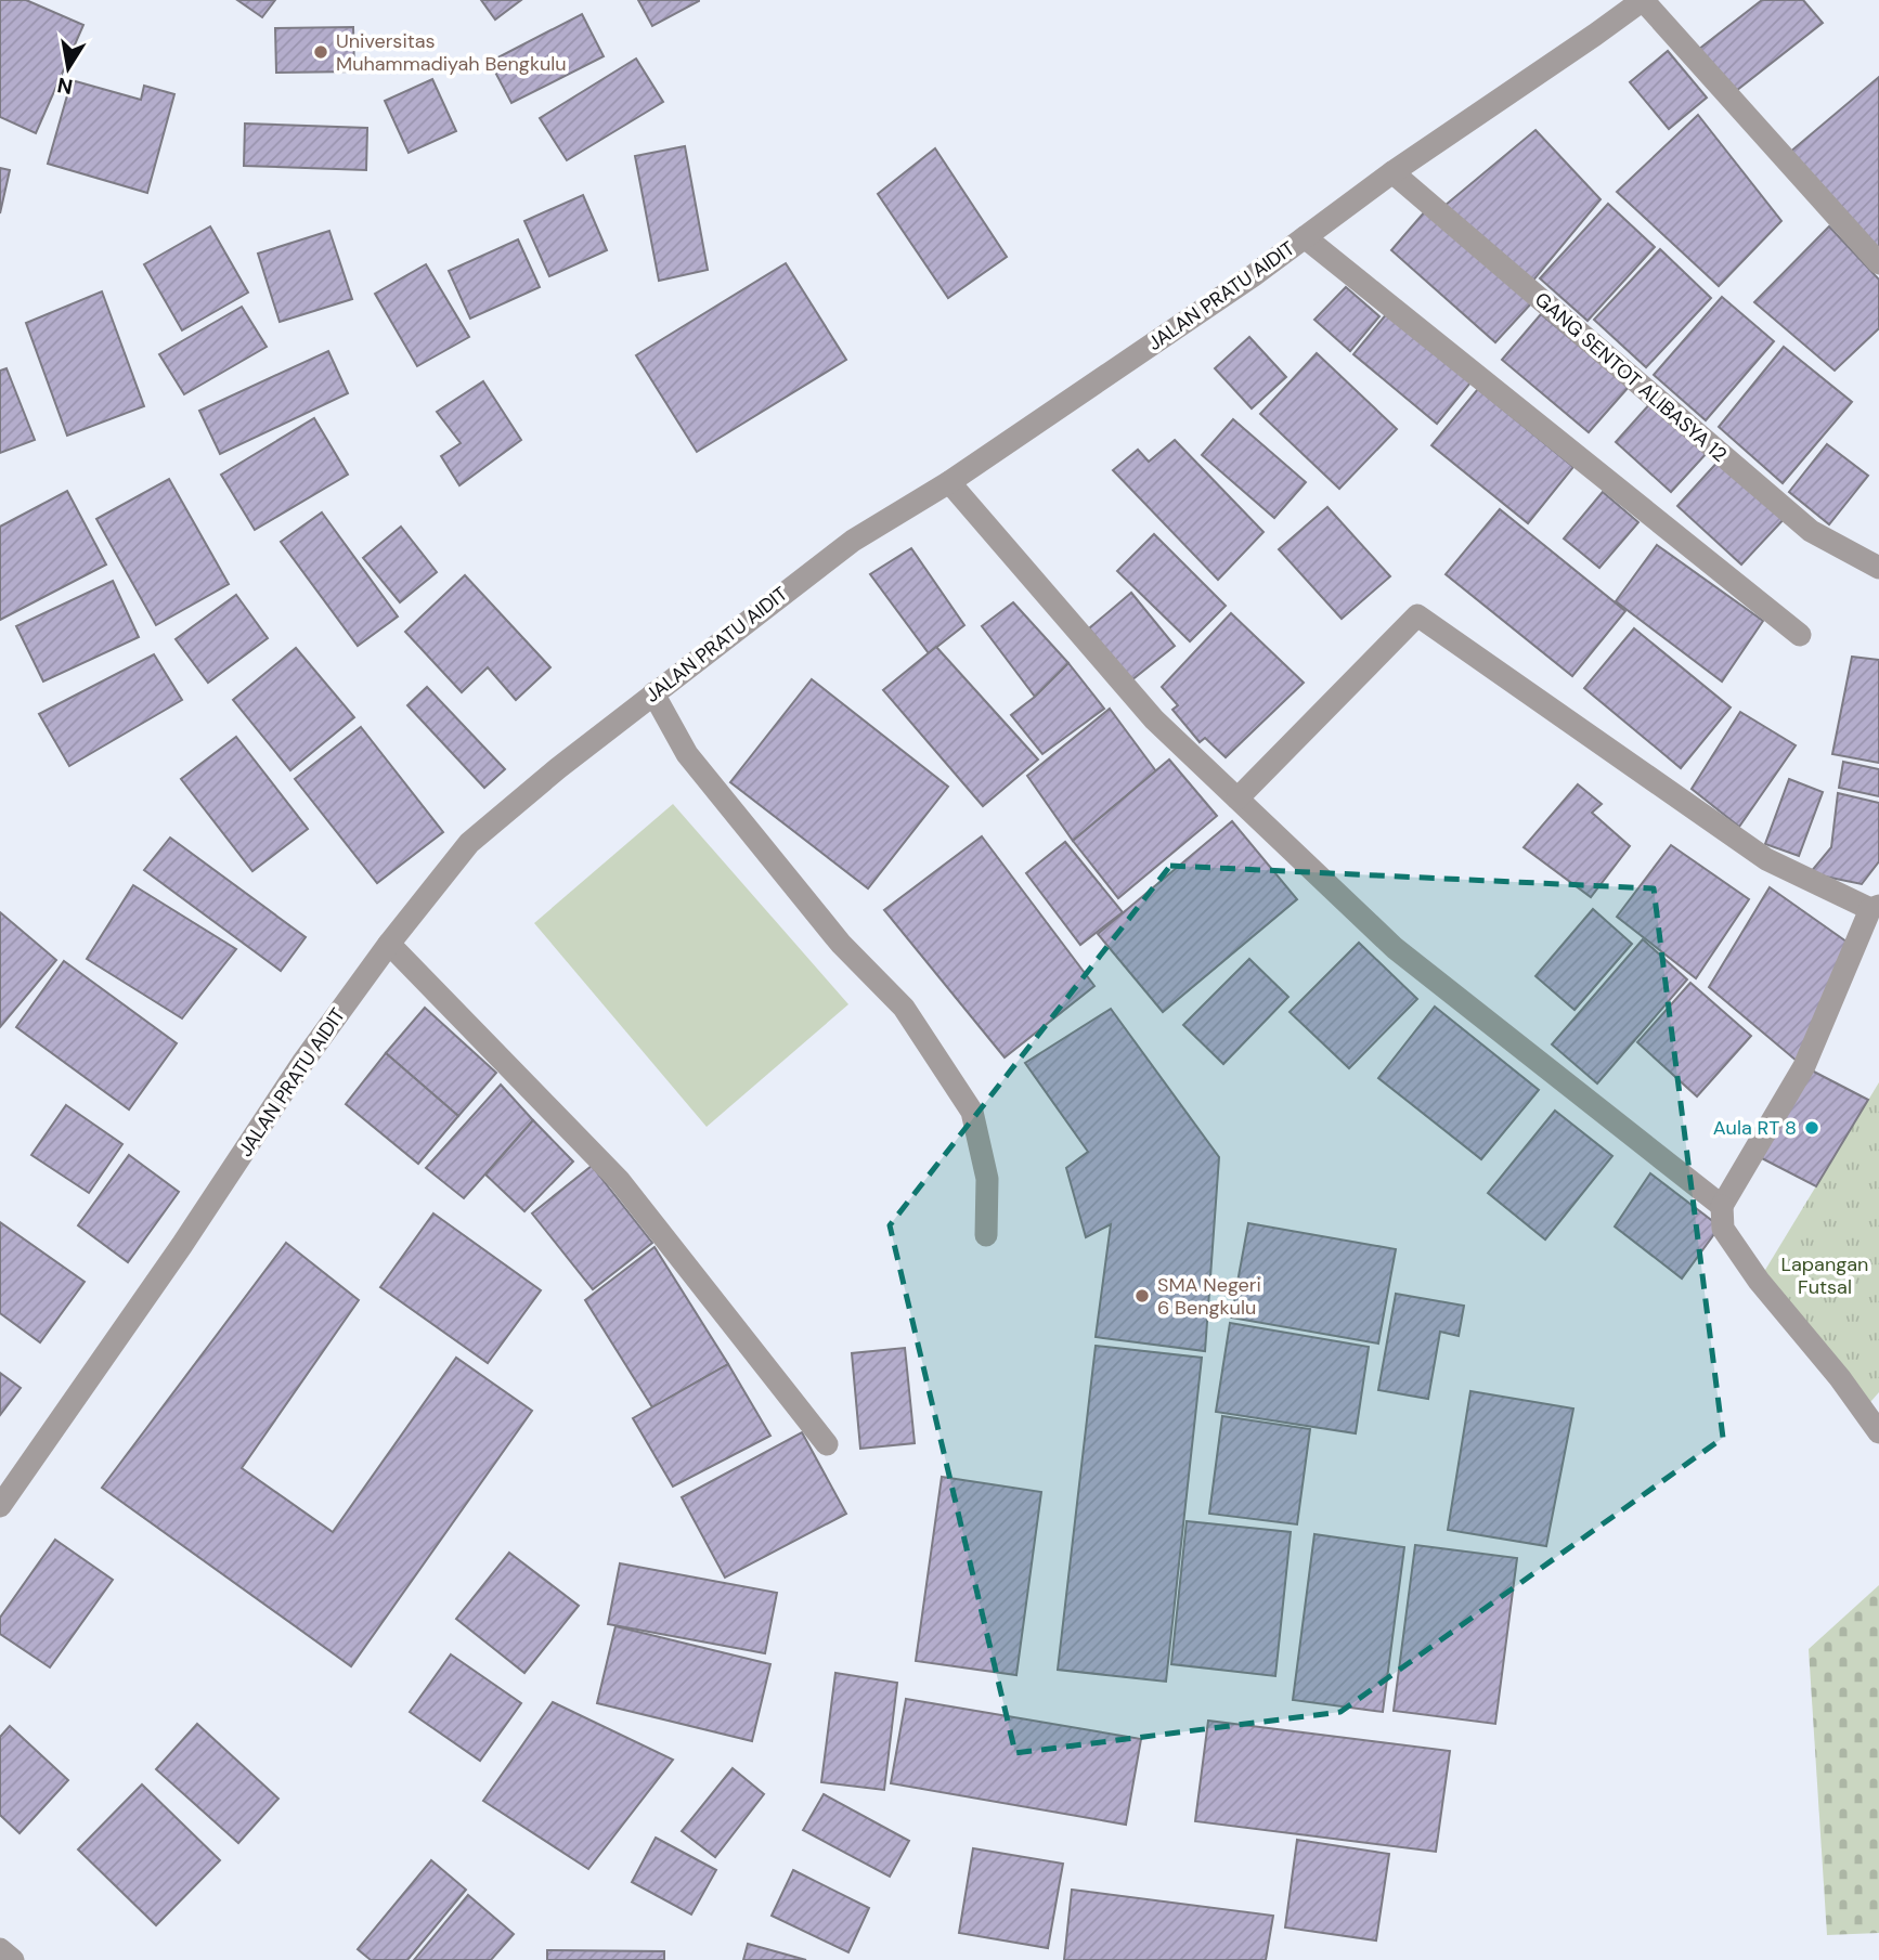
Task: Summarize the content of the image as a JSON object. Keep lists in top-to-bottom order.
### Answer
{
  "streets": {
    "street": ["JALAN PRATU AIDIT", "GANG SENTOT ALIBASYA 12"]
  },
  "crossings": [
    ["JALAN PRATU AIDIT", "GANG SENTOT ALIBASYA 12"]
  ],
  "parks": ["Lapangan Futsal"],
  "places": ["Universitas Muhammadiyah Bengkulu", "Aula RT 8", "SMA Negeri 6 Bengkulu"],
  "north": "bottom"
}
